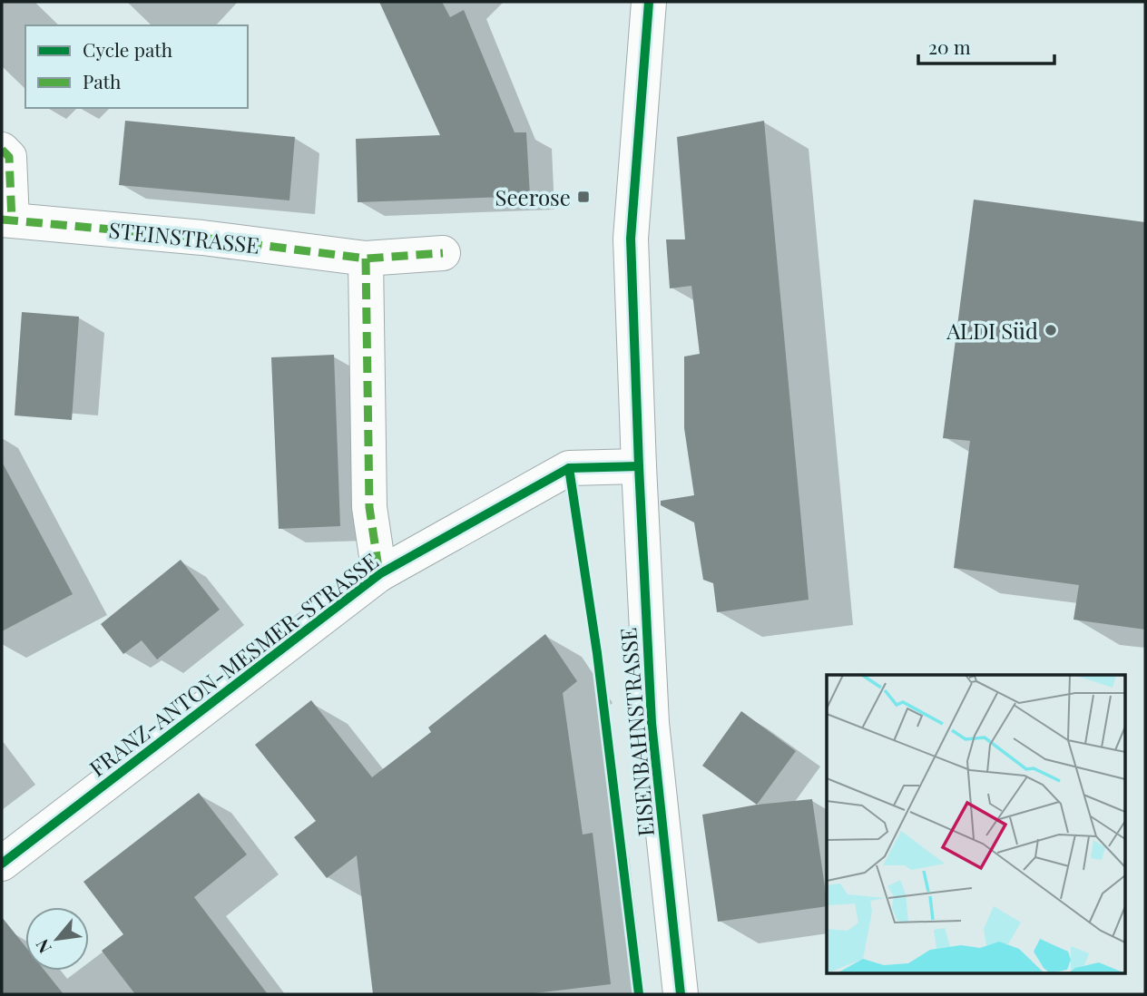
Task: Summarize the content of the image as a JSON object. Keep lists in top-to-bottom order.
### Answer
{
  "streets": {
    "street": ["STEINSTRASSE", "FRANZ-ANTON-MESMER-STRASSE", "EISENBAHNSTRASSE"]
  },
  "crossings": [
    ["FRANZ-ANTON-MESMER-STRASSE", "EISENBAHNSTRASSE"]
  ],
  "places": {
    "transit": ["Seerose"],
    "other": ["ALDI Süd"]
  },
  "legend": ["Cycle path", "Path"],
  "scale_bar": "20 m",
  "north": "bottom left"
}
